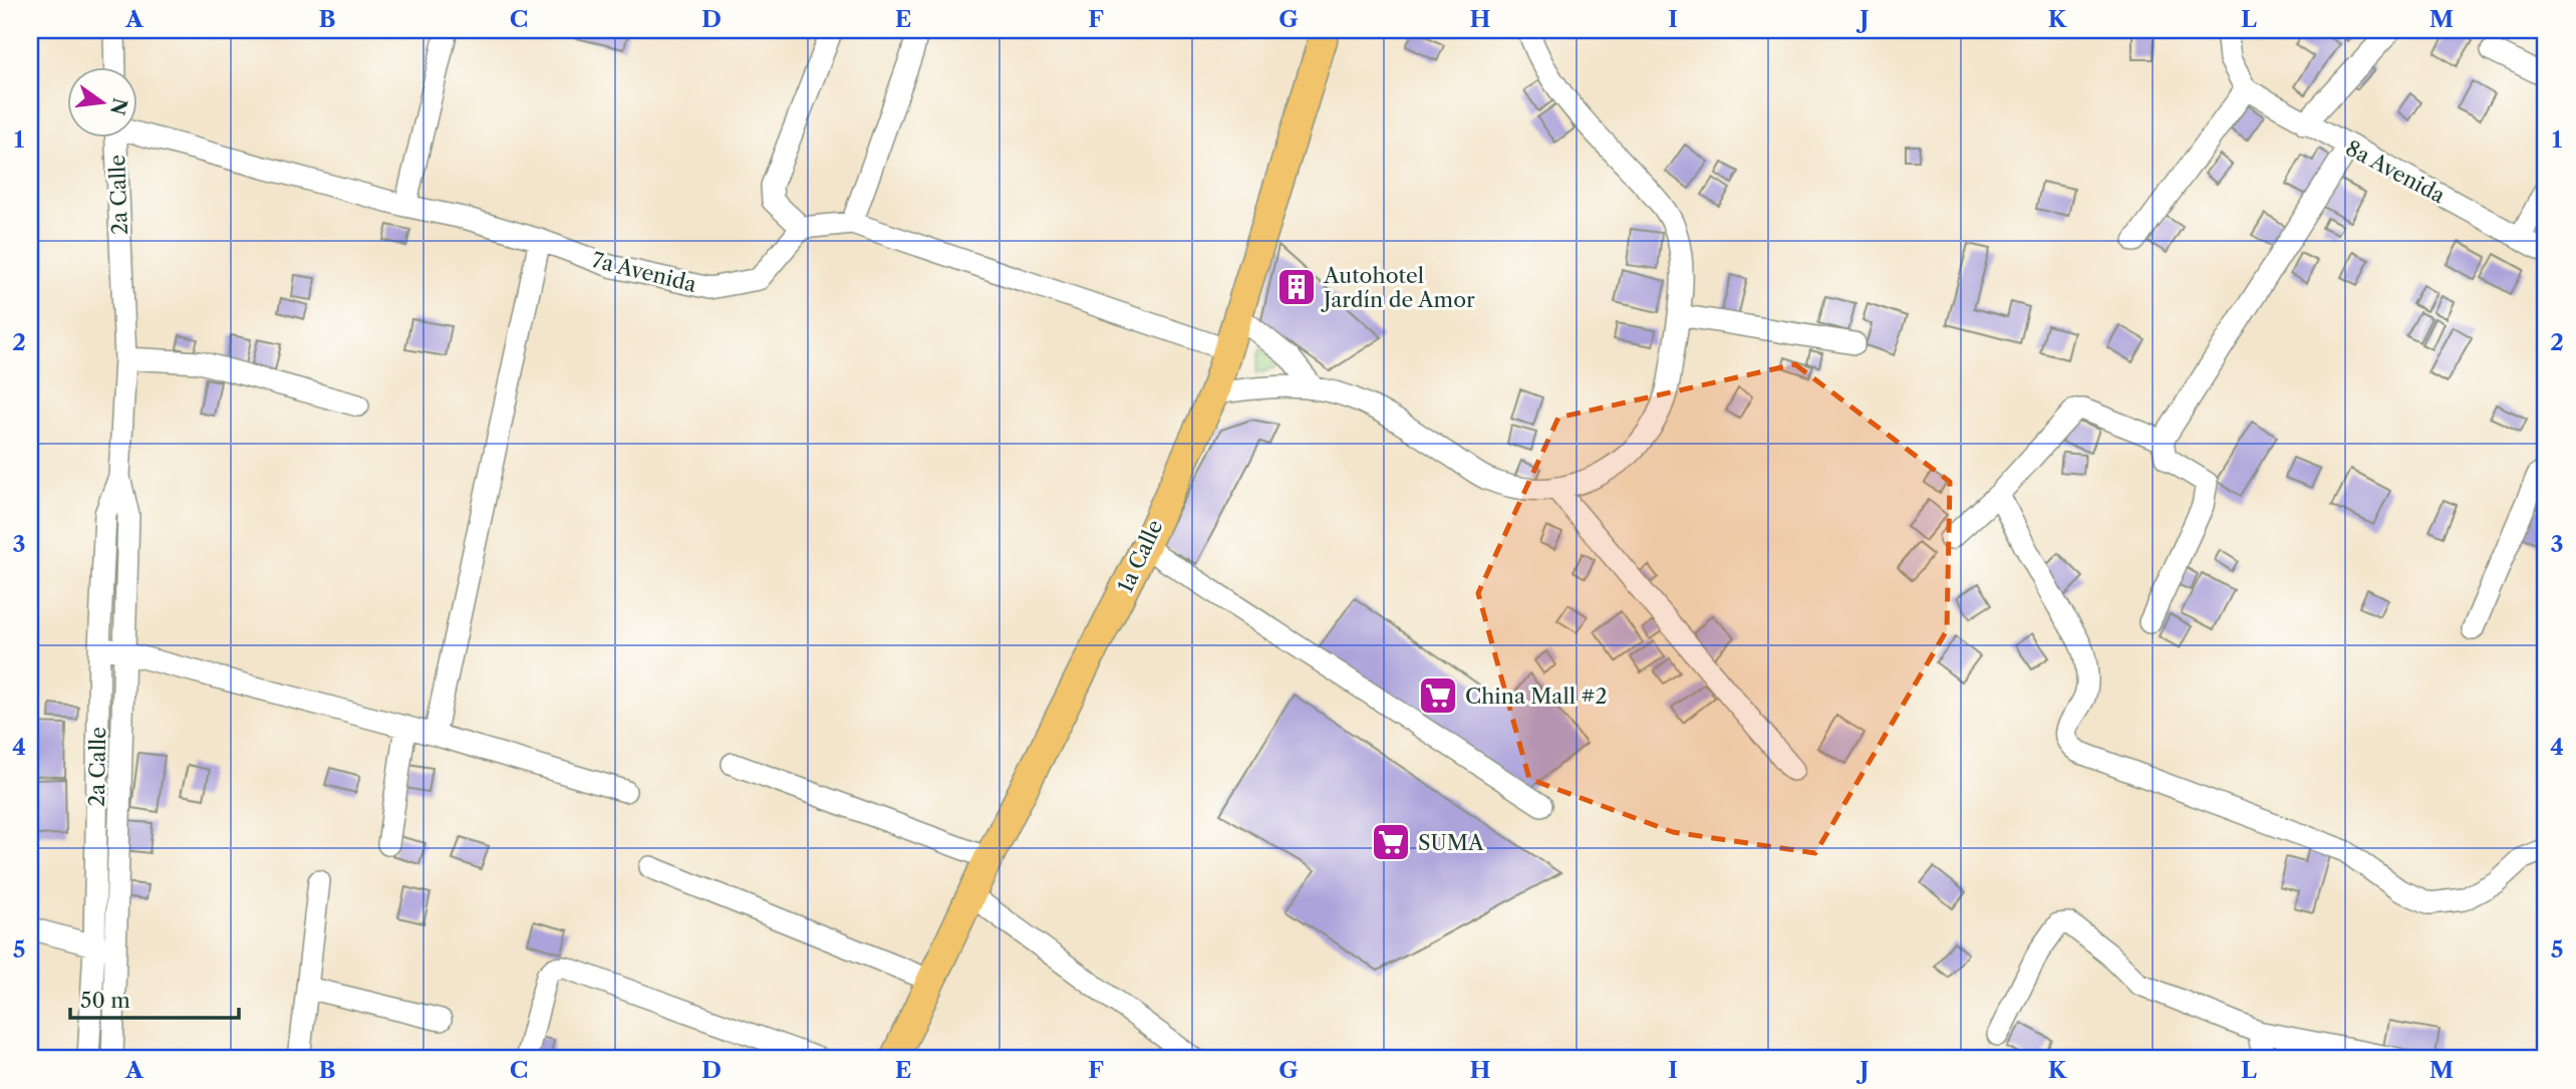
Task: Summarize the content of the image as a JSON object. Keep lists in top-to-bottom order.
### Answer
{
  "streets": {
    "main road": ["1a Calle"],
    "street": ["8a Avenida", "2a Calle", "7a Avenida"]
  },
  "places": {
    "building": ["Autohotel Jardín de Amor"],
    "supermarket": ["China Mall #2", "SUMA"]
  },
  "scale_bar": "50 m",
  "north": "right",
  "grid": {
    "columns": [
      "A",
      "B",
      "C",
      "D",
      "E",
      "F",
      "G",
      "H",
      "I",
      "J",
      "K",
      "L",
      "M"
    ],
    "rows": [
      "1",
      "2",
      "3",
      "4",
      "5"
    ]
  }
}
